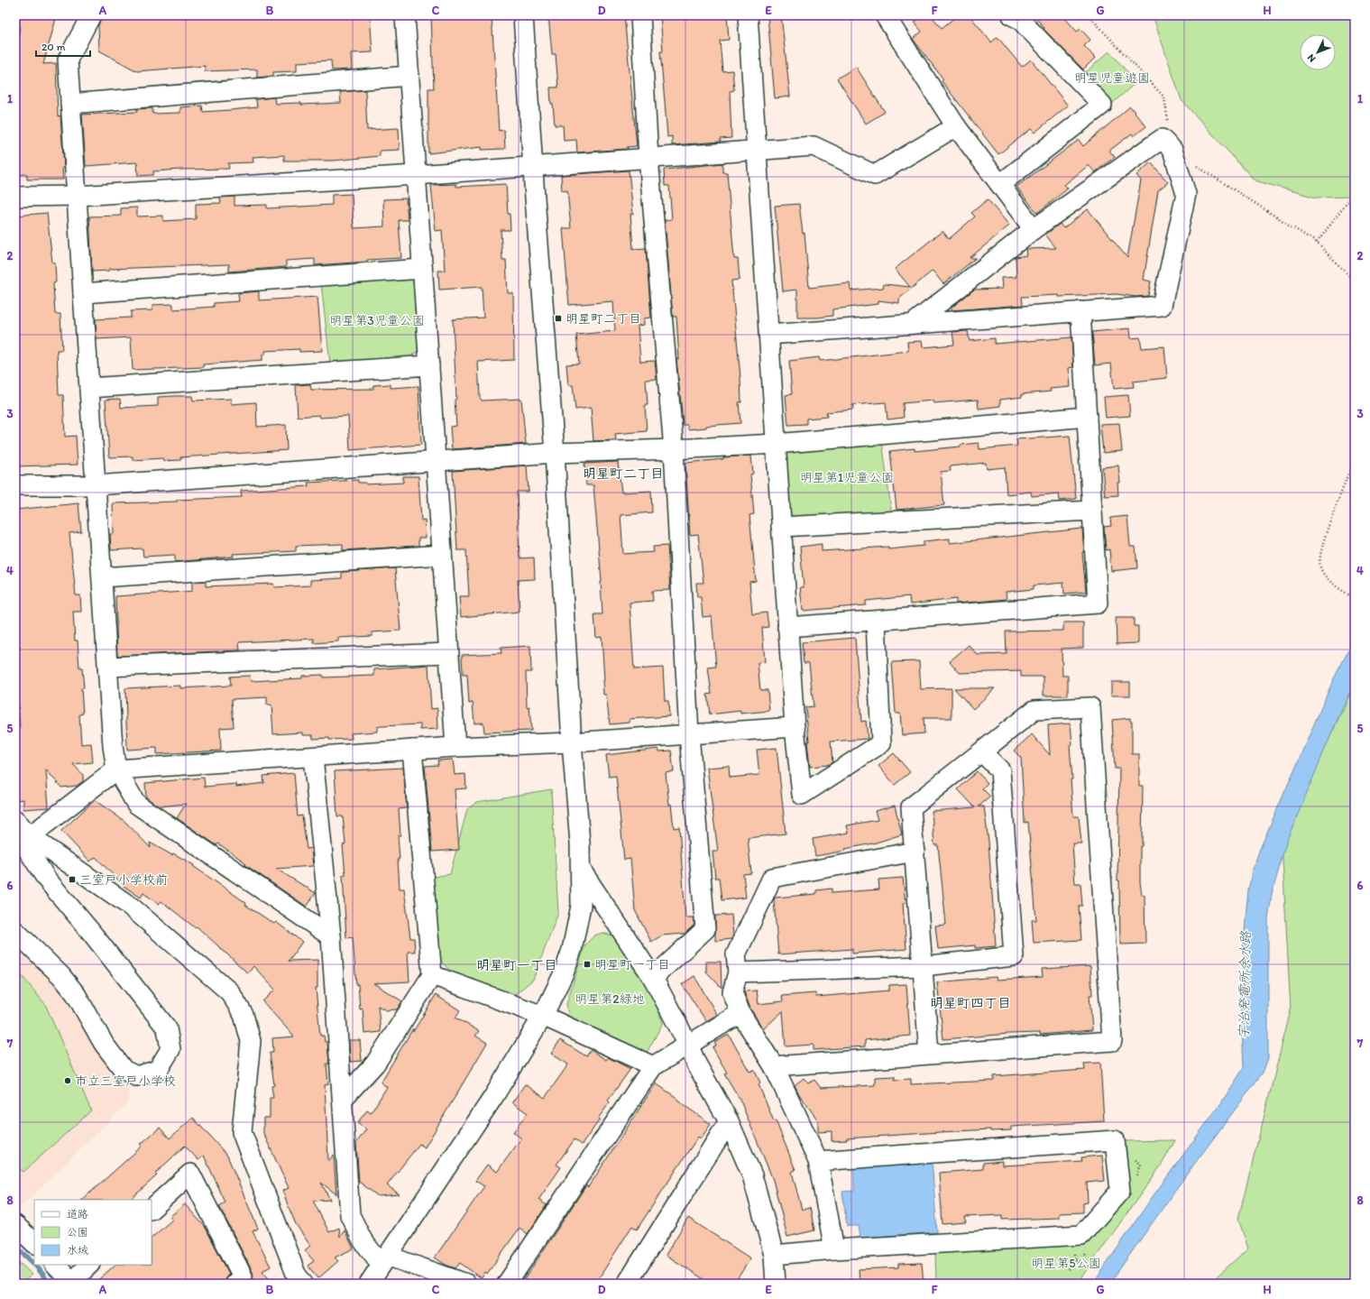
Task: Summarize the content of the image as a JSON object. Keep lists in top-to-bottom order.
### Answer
{
  "districts": ["明星町二丁目", "明星町一丁目", "明星町四丁目"],
  "water": ["宇治発電所余水路"],
  "parks": [
    "明星児童遊園",
    "明星第3児童公園",
    "明星第1児童公園",
    "明星第2緑地",
    "明星第5公園"
  ],
  "places": {
    "transit": ["明星町二丁目", "三室戸小学校前", "明星町一丁目"],
    "other": ["市立三室戸小学校"]
  },
  "legend": ["道路", "公園", "水域"],
  "scale_bar": "20 m",
  "north": "bottom left",
  "grid": {
    "columns": [
      "A",
      "B",
      "C",
      "D",
      "E",
      "F",
      "G",
      "H"
    ],
    "rows": [
      "1",
      "2",
      "3",
      "4",
      "5",
      "6",
      "7",
      "8"
    ]
  }
}
